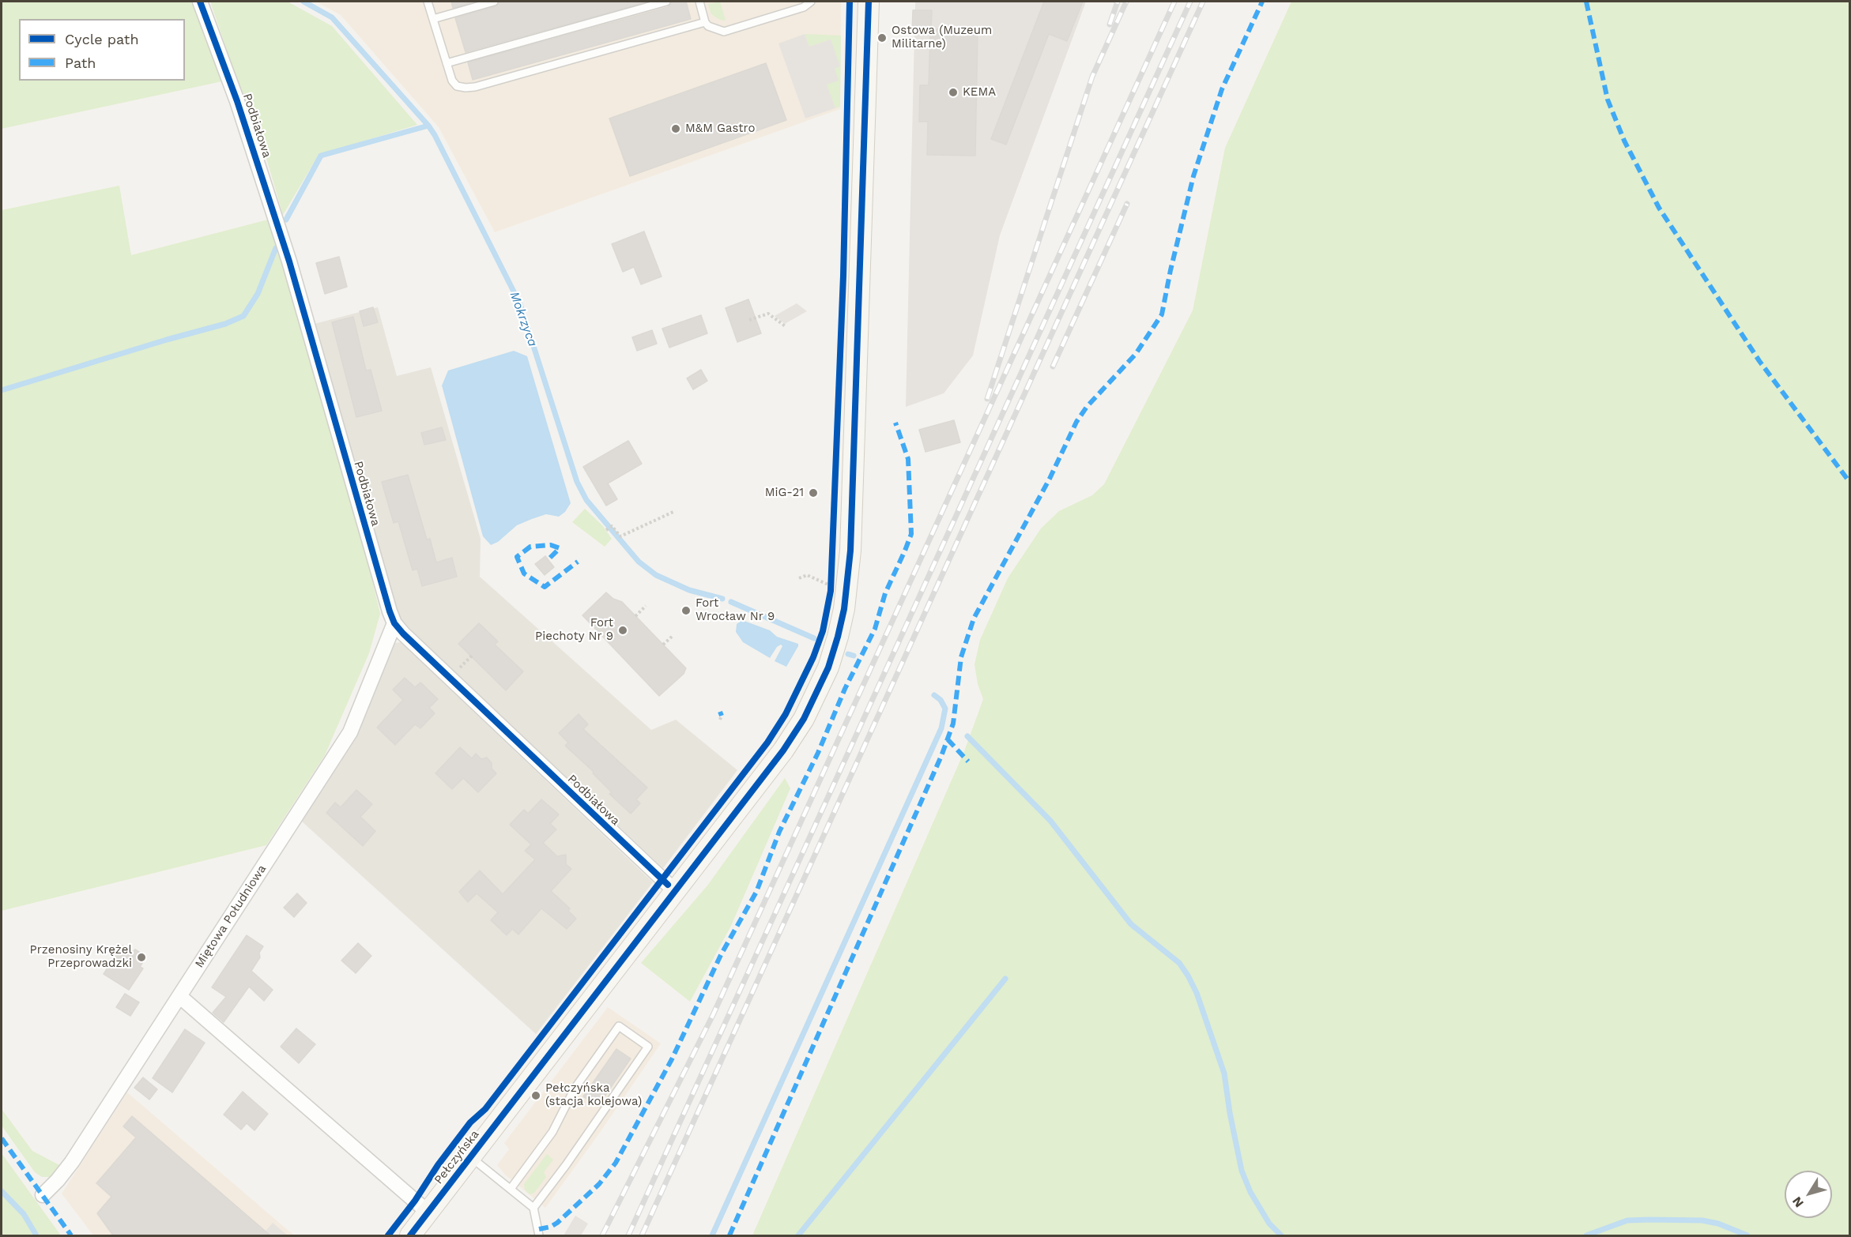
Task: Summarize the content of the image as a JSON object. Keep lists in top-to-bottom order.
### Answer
{
  "streets": {
    "main road": ["Pełczyńska"],
    "street": ["Podbiałowa", "Miętowa Południowa"]
  },
  "crossings": [
    ["Podbiałowa", "Miętowa Południowa"],
    ["Podbiałowa", "Pełczyńska"]
  ],
  "water": ["Mokrzyca"],
  "places": [
    "Ostowa (Muzeum Militarne)",
    "KEMA",
    "M&M Gastro",
    "MiG-21",
    "Fort Wrocław Nr 9",
    "Fort Piechoty Nr 9",
    "Przenosiny Krężel Przeprowadzki",
    "Pełczyńska (stacja kolejowa)"
  ],
  "legend": ["Cycle path", "Path"],
  "north": "bottom left"
}
